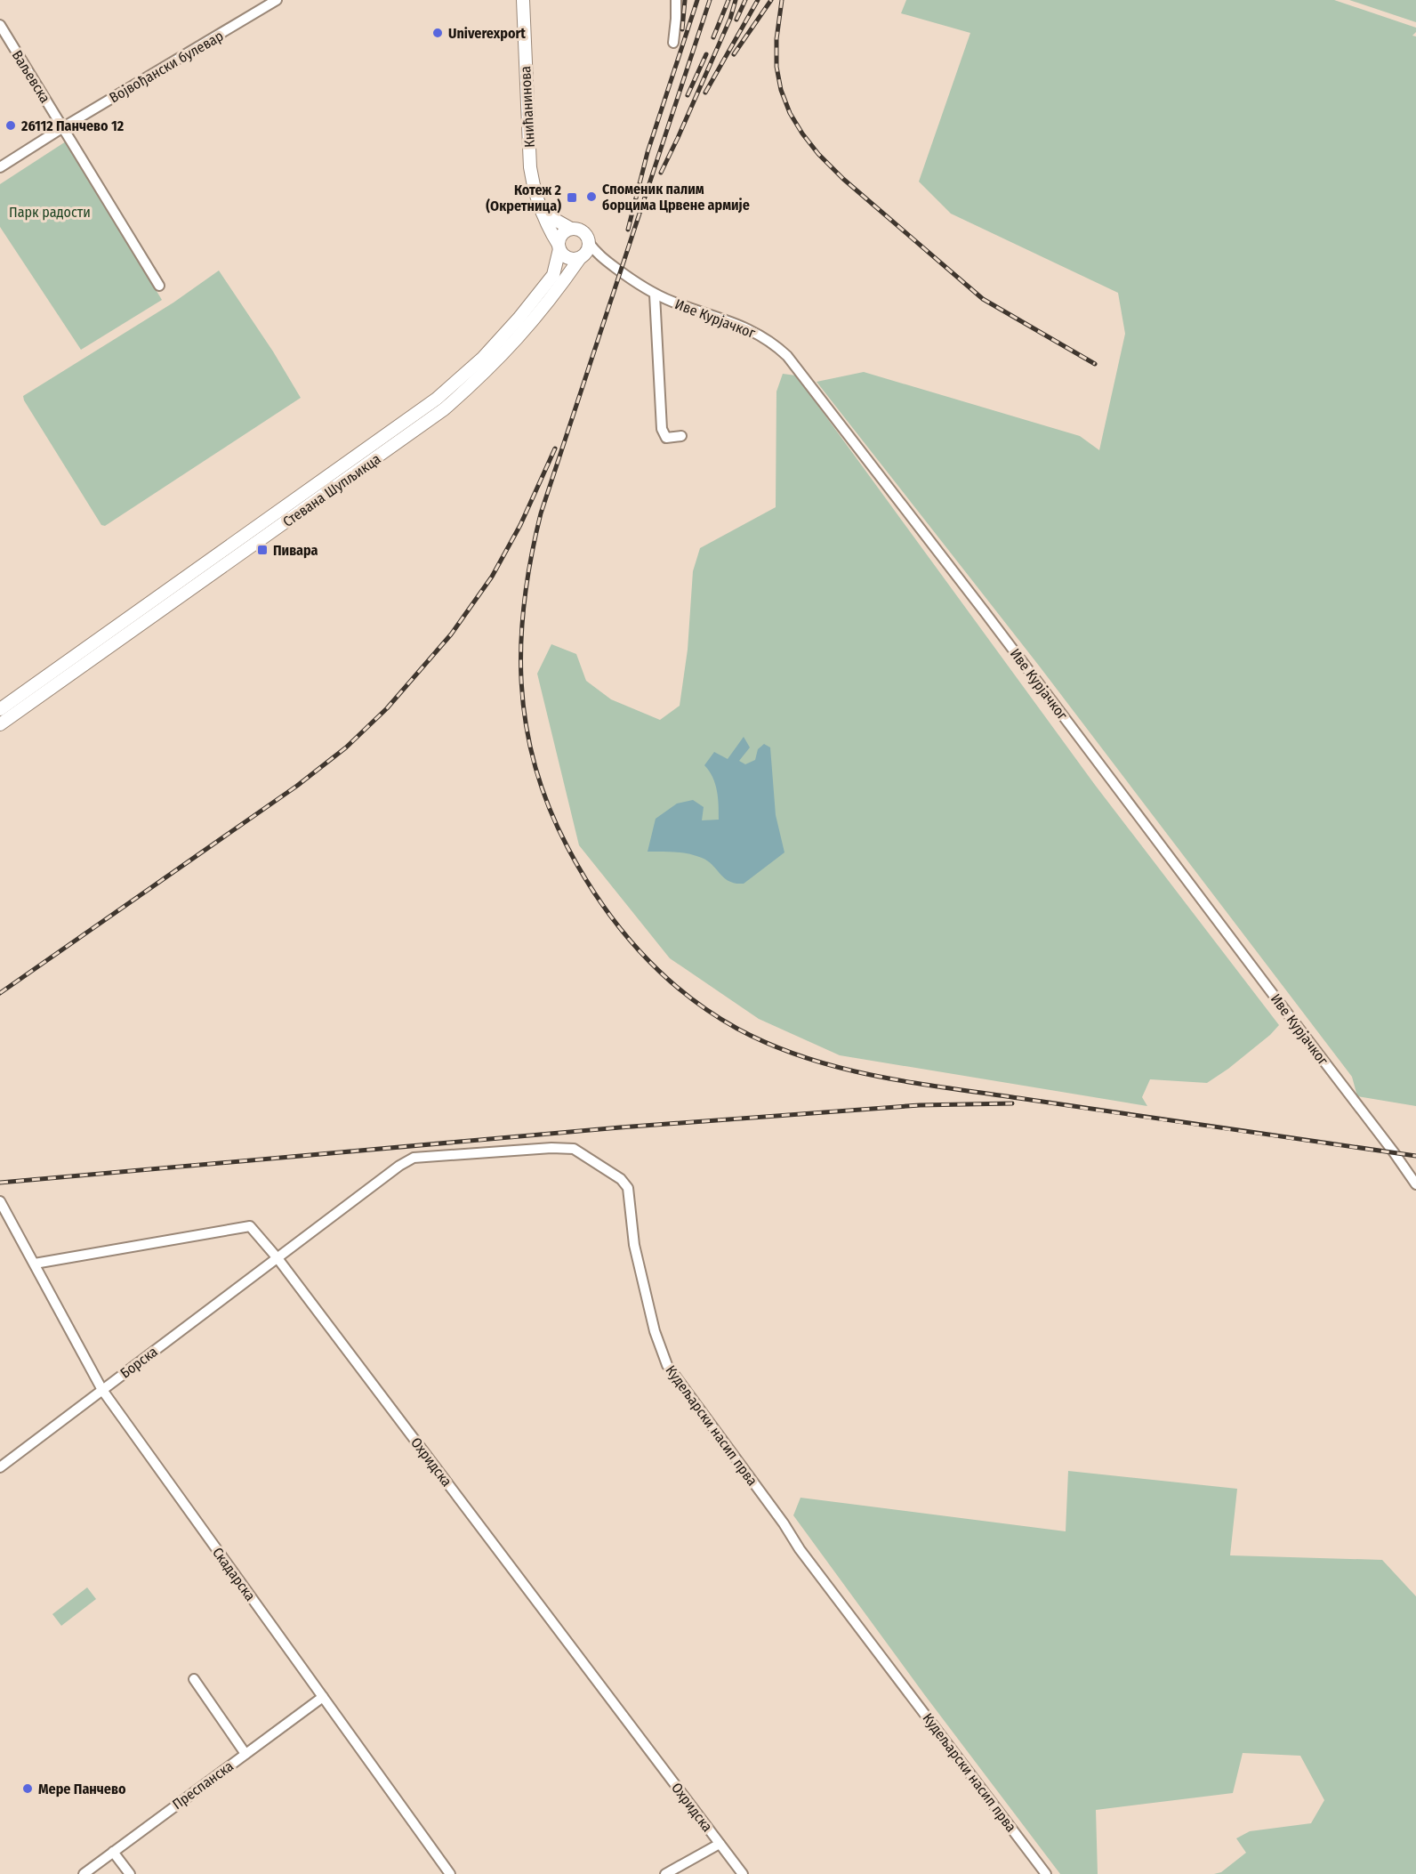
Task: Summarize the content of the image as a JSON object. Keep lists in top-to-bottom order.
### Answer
{
  "streets": {
    "main road": ["Книћанинова", "Стевана Шупљикца"],
    "street": [
      "Војвођански булевар",
      "Ваљевска",
      "Иве Курјачког",
      "Борска",
      "Кудељарски насип прва",
      "Охридска",
      "Скадарска",
      "Преспанска"
    ]
  },
  "crossings": [
    ["Војвођански булевар", "Ваљевска"],
    ["Книћанинова", "Иве Курјачког"],
    ["Книћанинова", "Стевана Шупљикца"],
    ["Иве Курјачког", "Стевана Шупљикца"],
    ["Борска", "Кудељарски насип прва"],
    ["Борска", "Охридска"],
    ["Борска", "Скадарска"],
    ["Кудељарски насип прва", "Охридска"],
    ["Охридска", "Скадарска"],
    ["Скадарска", "Преспанска"]
  ],
  "parks": ["Парк радости"],
  "places": {
    "other": [
      "Univerexport",
      "26112 Панчево 12",
      "Споменик палим борцима Црвене армије",
      "Мере Панчево"
    ],
    "transit": ["Котеж 2 (Окретница)", "Пивара"]
  }
}
